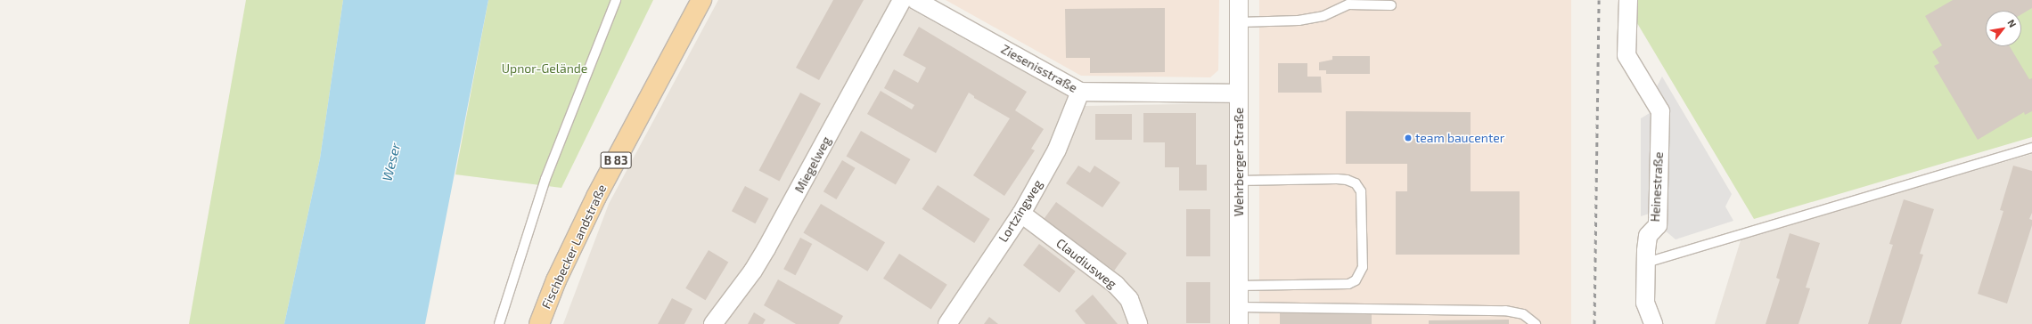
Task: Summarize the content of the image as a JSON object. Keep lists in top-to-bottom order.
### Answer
{
  "streets": {
    "main road": ["B 83", "Fischbecker Landstraße"],
    "street": [
      "Ziesenisstraße",
      "Wehrberger Straße",
      "Miegelweg",
      "Heinestraße",
      "Lortzingweg",
      "Claudiusweg"
    ]
  },
  "crossings": [
    ["Ziesenisstraße", "Wehrberger Straße"],
    ["Ziesenisstraße", "Lortzingweg"],
    ["Lortzingweg", "Claudiusweg"]
  ],
  "water": ["Weser"],
  "parks": ["Upnor-Gelände"],
  "places": ["team baucenter"],
  "north": "top right"
}
